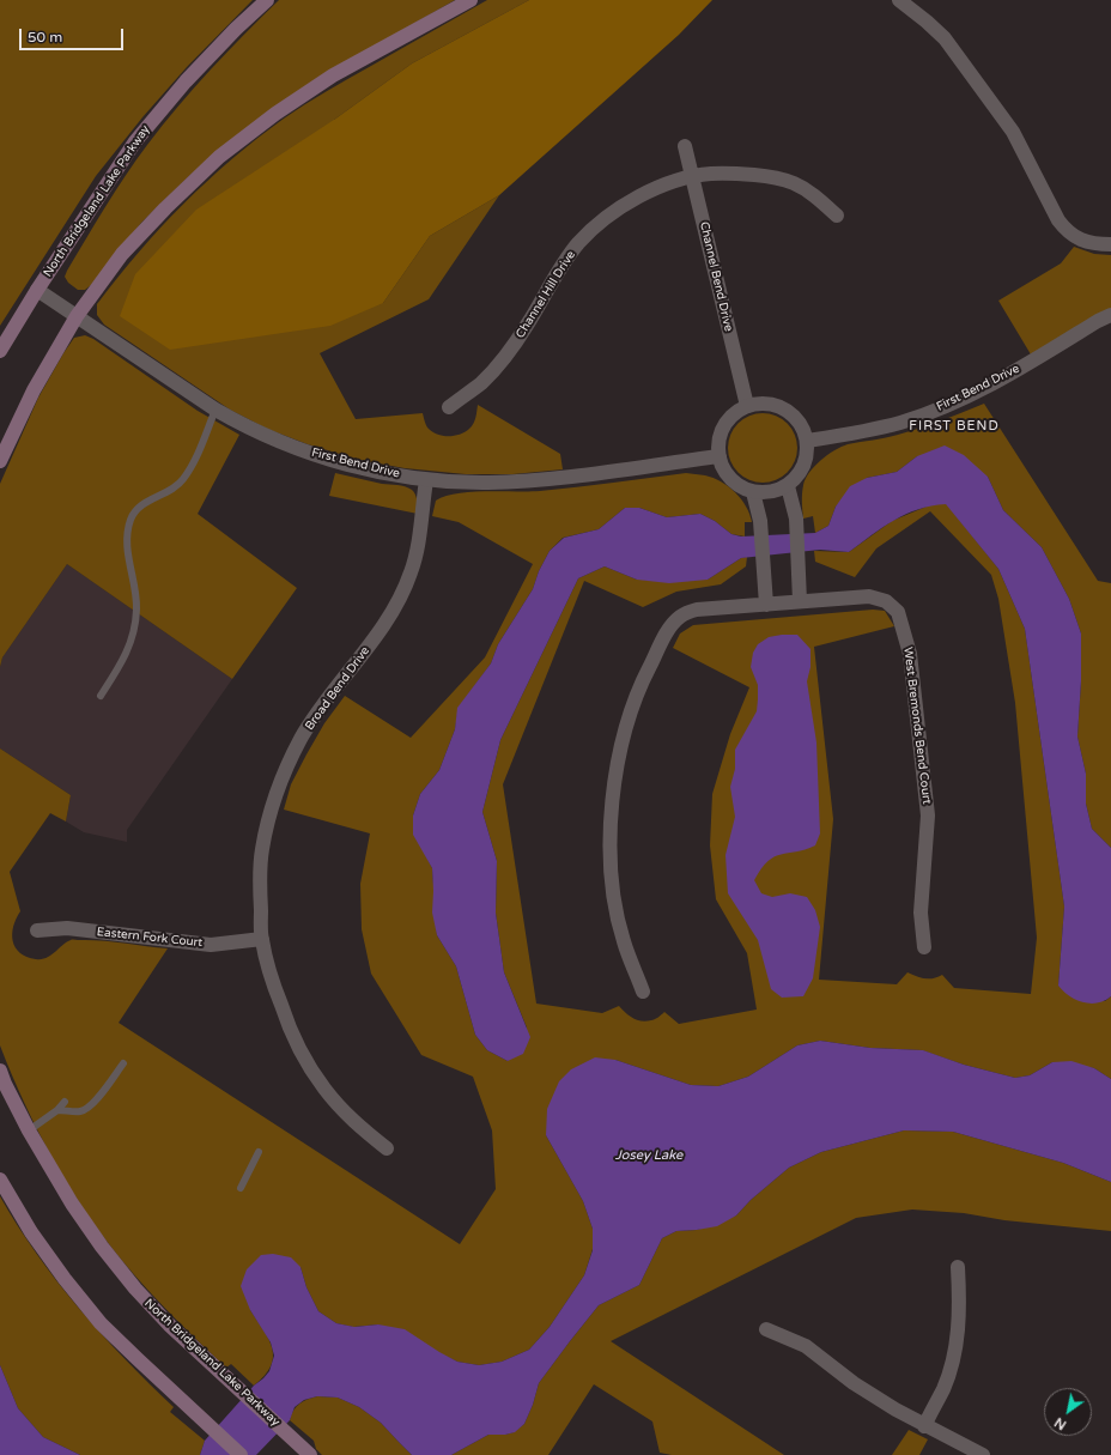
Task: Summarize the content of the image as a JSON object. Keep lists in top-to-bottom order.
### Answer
{
  "streets": {
    "main road": ["North Bridgeland Lake Parkway"],
    "street": [
      "Channel Bend Drive",
      "Channel Hill Drive",
      "First Bend Drive",
      "Broad Bend Drive",
      "West Bremonds Bend Court",
      "Eastern Fork Court"
    ]
  },
  "crossings": [
    ["North Bridgeland Lake Parkway", "First Bend Drive"],
    ["Channel Bend Drive", "Channel Hill Drive"],
    ["Channel Bend Drive", "First Bend Drive"],
    ["First Bend Drive", "Broad Bend Drive"],
    ["Broad Bend Drive", "Eastern Fork Court"]
  ],
  "districts": ["FIRST BEND"],
  "water": ["Josey Lake"],
  "scale_bar": "50 m",
  "north": "bottom left"
}
